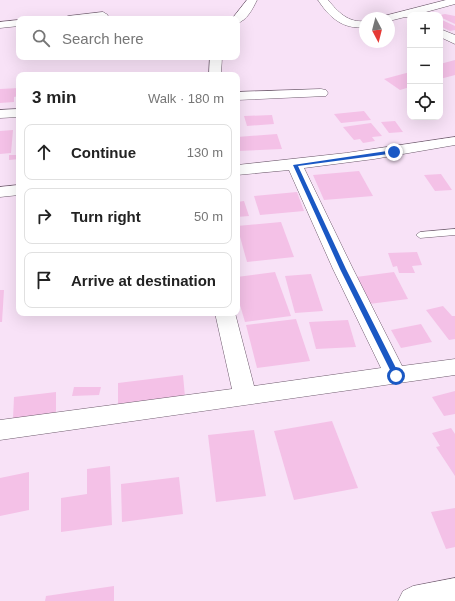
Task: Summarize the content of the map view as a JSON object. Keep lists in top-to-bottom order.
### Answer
{
  "north": "bottom",
  "page": {
    "map_buttons": ["+", "−"],
    "search": "Search here",
    "heading": ["3 min", "Walk · 180 m"],
    "list": [
      ["Continue", "130 m"],
      ["Turn right", "50 m"],
      "Arrive at destination"
    ]
  }
}
